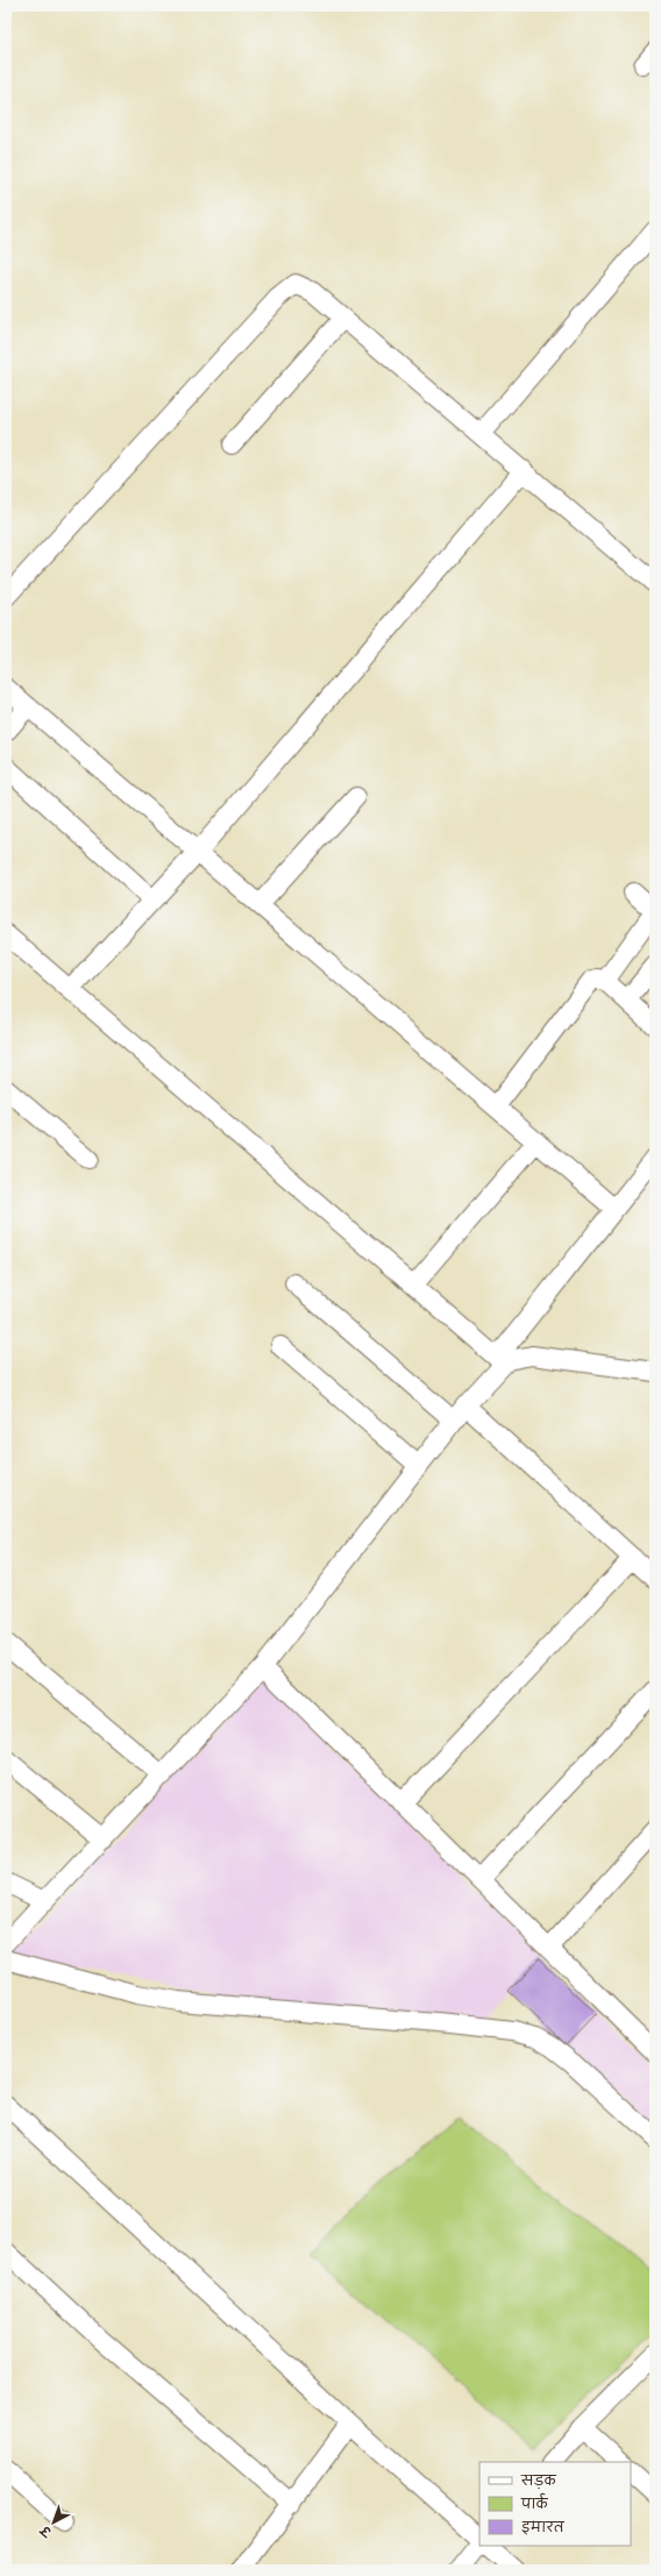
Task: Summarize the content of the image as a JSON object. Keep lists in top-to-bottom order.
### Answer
{
  "legend": ["सड़क", "पार्क", "इमारत"],
  "north": "bottom left"
}
